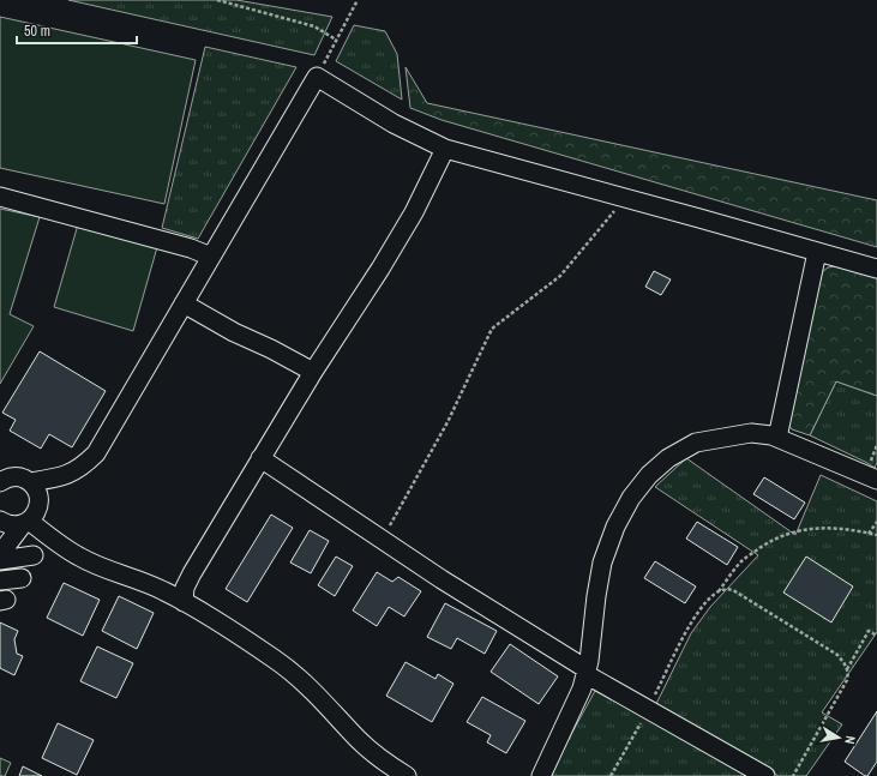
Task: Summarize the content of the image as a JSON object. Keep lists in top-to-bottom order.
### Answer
{
  "scale_bar": "50 m",
  "north": "right"
}
